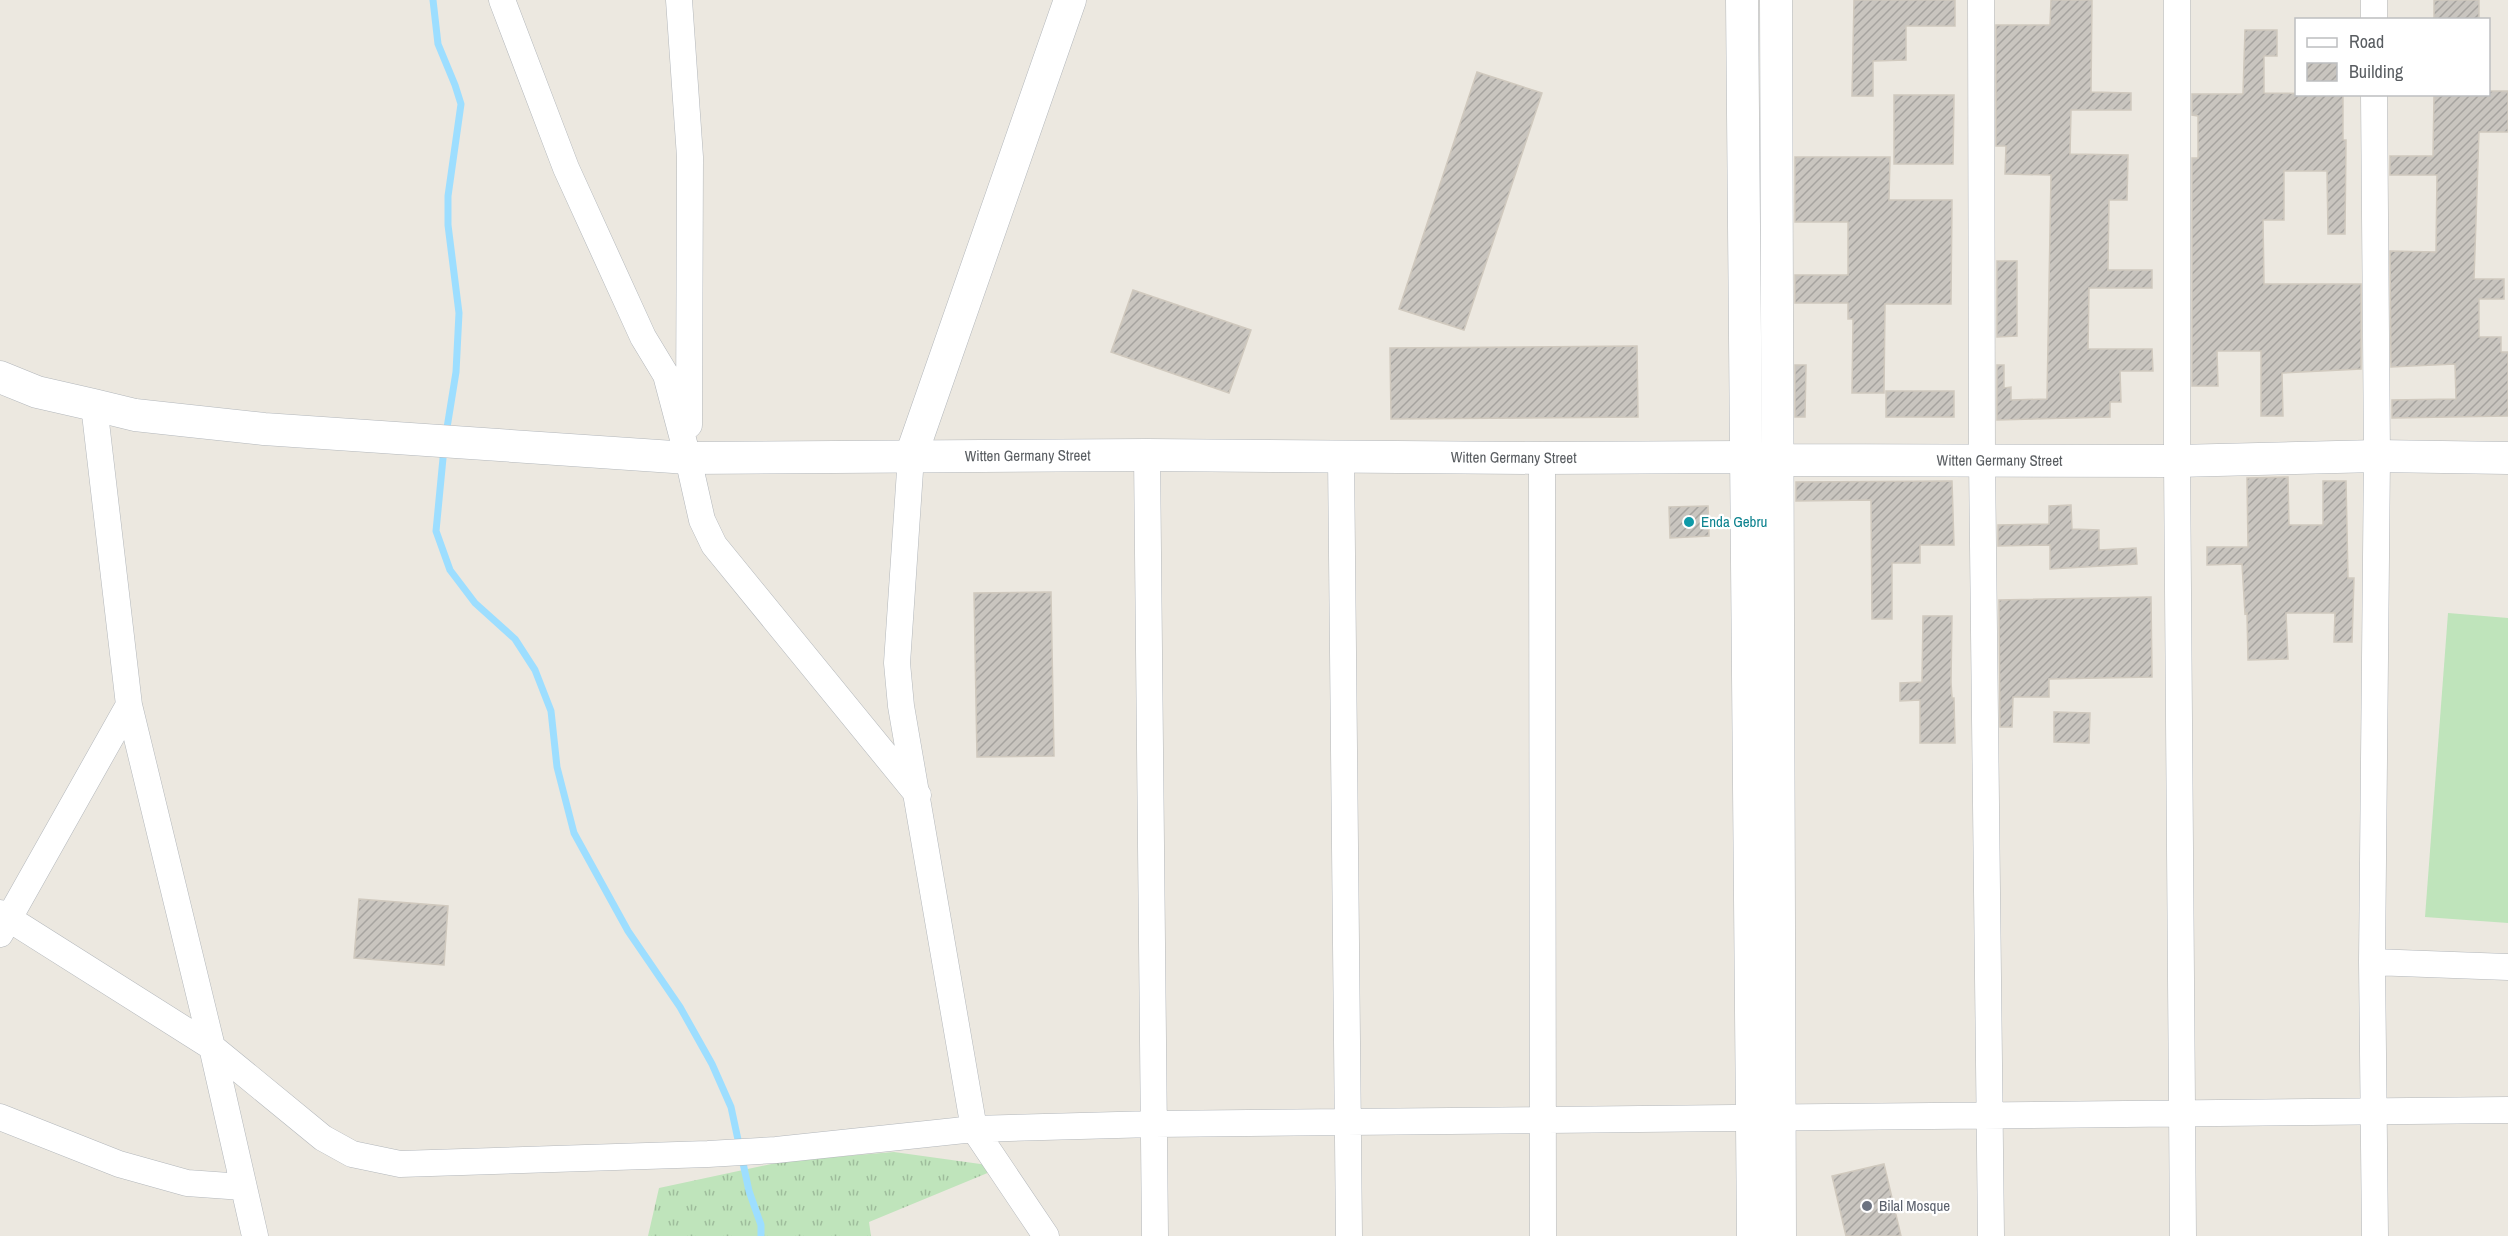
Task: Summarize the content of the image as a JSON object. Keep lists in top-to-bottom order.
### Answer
{
  "streets": {
    "street": ["Witten Germany Street"]
  },
  "places": ["Enda Gebru", "Bilal Mosque"],
  "legend": ["Road", "Building"]
}
